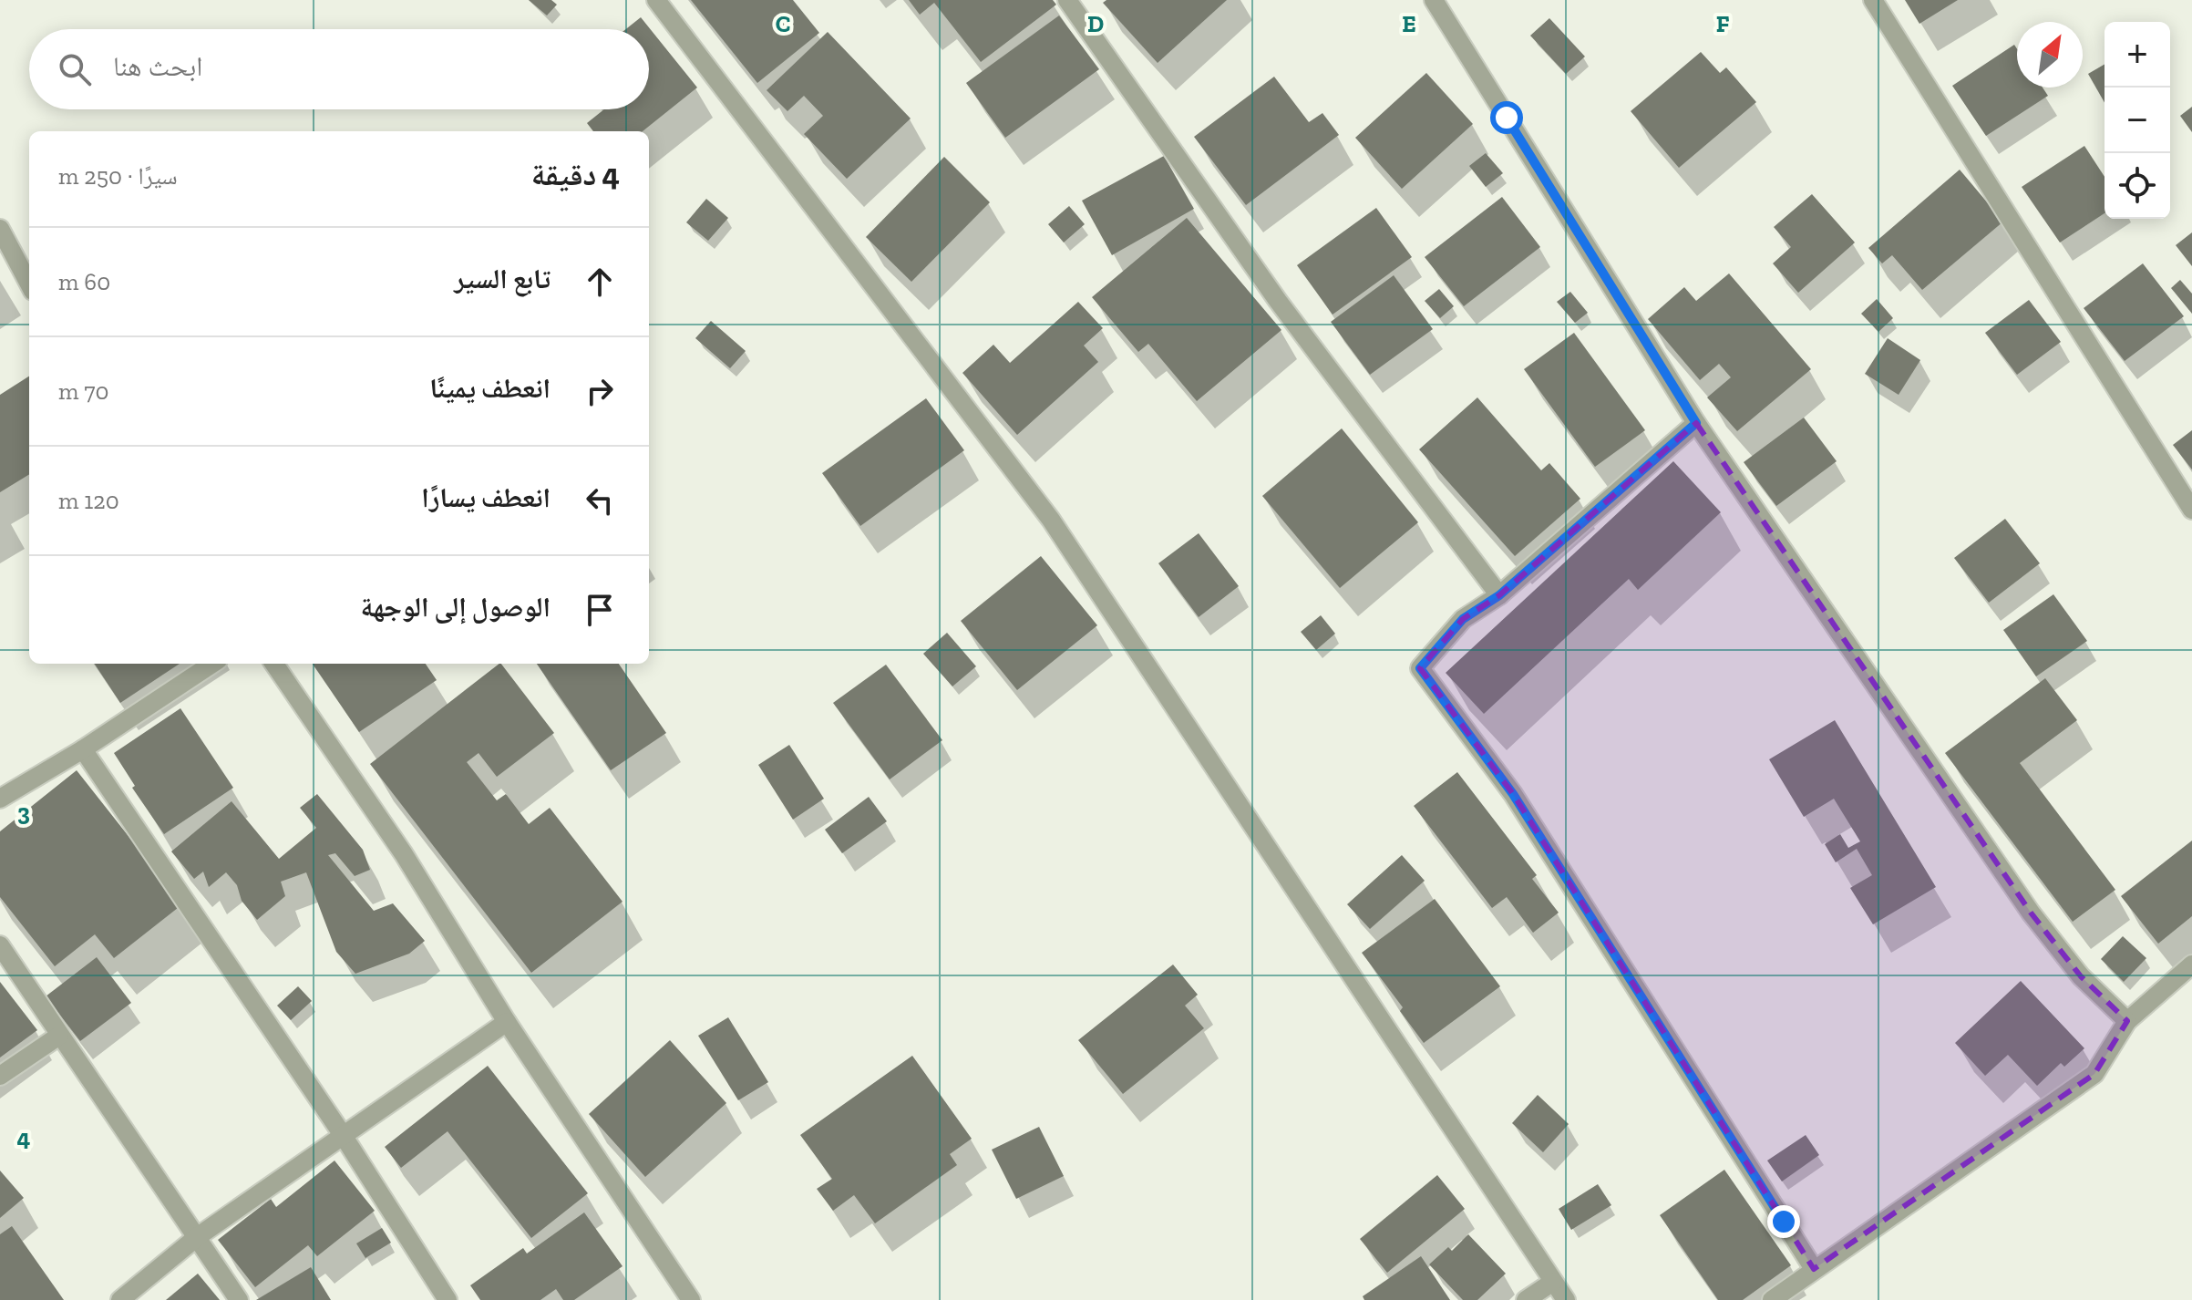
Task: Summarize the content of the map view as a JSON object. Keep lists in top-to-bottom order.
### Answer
{
  "north": "top right",
  "page": {
    "map_buttons": ["+", "−"],
    "search": "ابحث هنا",
    "heading": ["4 دقيقة", "سيرًا · 250 m"],
    "list": [
      ["تابع السير", "60 m"],
      ["انعطف يمينًا", "70 m"],
      ["انعطف يسارًا", "120 m"],
      "الوصول إلى الوجهة"
    ]
  },
  "grid": {
    "columns": [
      "C",
      "D",
      "E",
      "F"
    ],
    "rows": ["3", "4"]
  }
}
